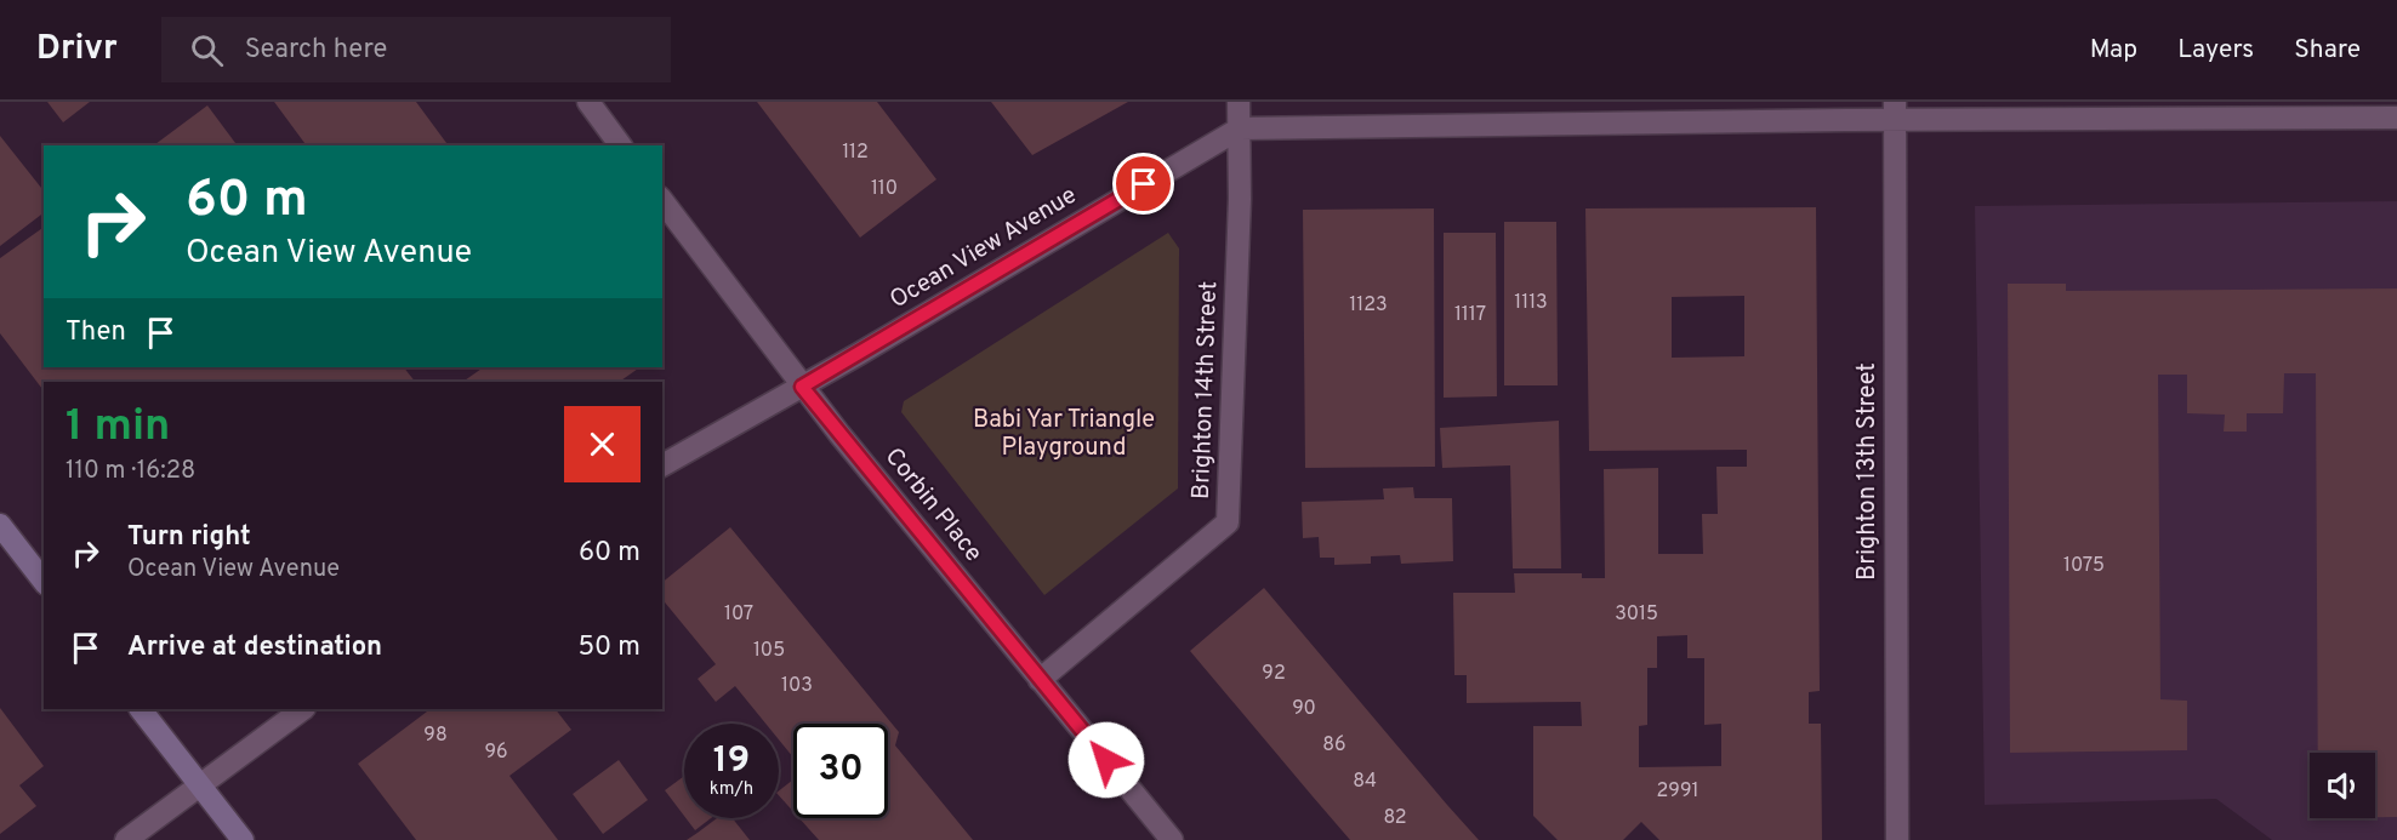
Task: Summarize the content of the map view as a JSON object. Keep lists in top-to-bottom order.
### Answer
{
  "streets": {
    "street": [
      "Ocean View Avenue",
      "Brighton 14th Street",
      "Brighton 13th Street",
      "Corbin Place"
    ]
  },
  "crossings": [
    ["Ocean View Avenue", "Brighton 14th Street"],
    ["Ocean View Avenue", "Brighton 13th Street"],
    ["Ocean View Avenue", "Corbin Place"],
    ["Brighton 14th Street", "Corbin Place"]
  ],
  "parks": ["Babi Yar Triangle Playground"],
  "house_numbers": [
    "112",
    "110",
    "1113",
    "1123",
    "1117",
    "1075",
    "107",
    "3015",
    "105",
    "92",
    "103",
    "90",
    "98",
    "86",
    "96",
    "84",
    "2991",
    "82"
  ],
  "page": {
    "header": "Drivr",
    "search": "Search here",
    "nav": ["Map", "Layers", "Share"],
    "turn": ["60 m", "Ocean View Avenue"],
    "then": "Then",
    "heading": ["1 min", "110 m · 16:28"],
    "list": [
      {
        "name": "Turn right",
        "note": "Ocean View Avenue",
        "value": "60 m"
      },
      {
        "name": "Arrive at destination",
        "value": "50 m"
      }
    ],
    "speed": "19 km/h",
    "limit": "30"
  }
}
